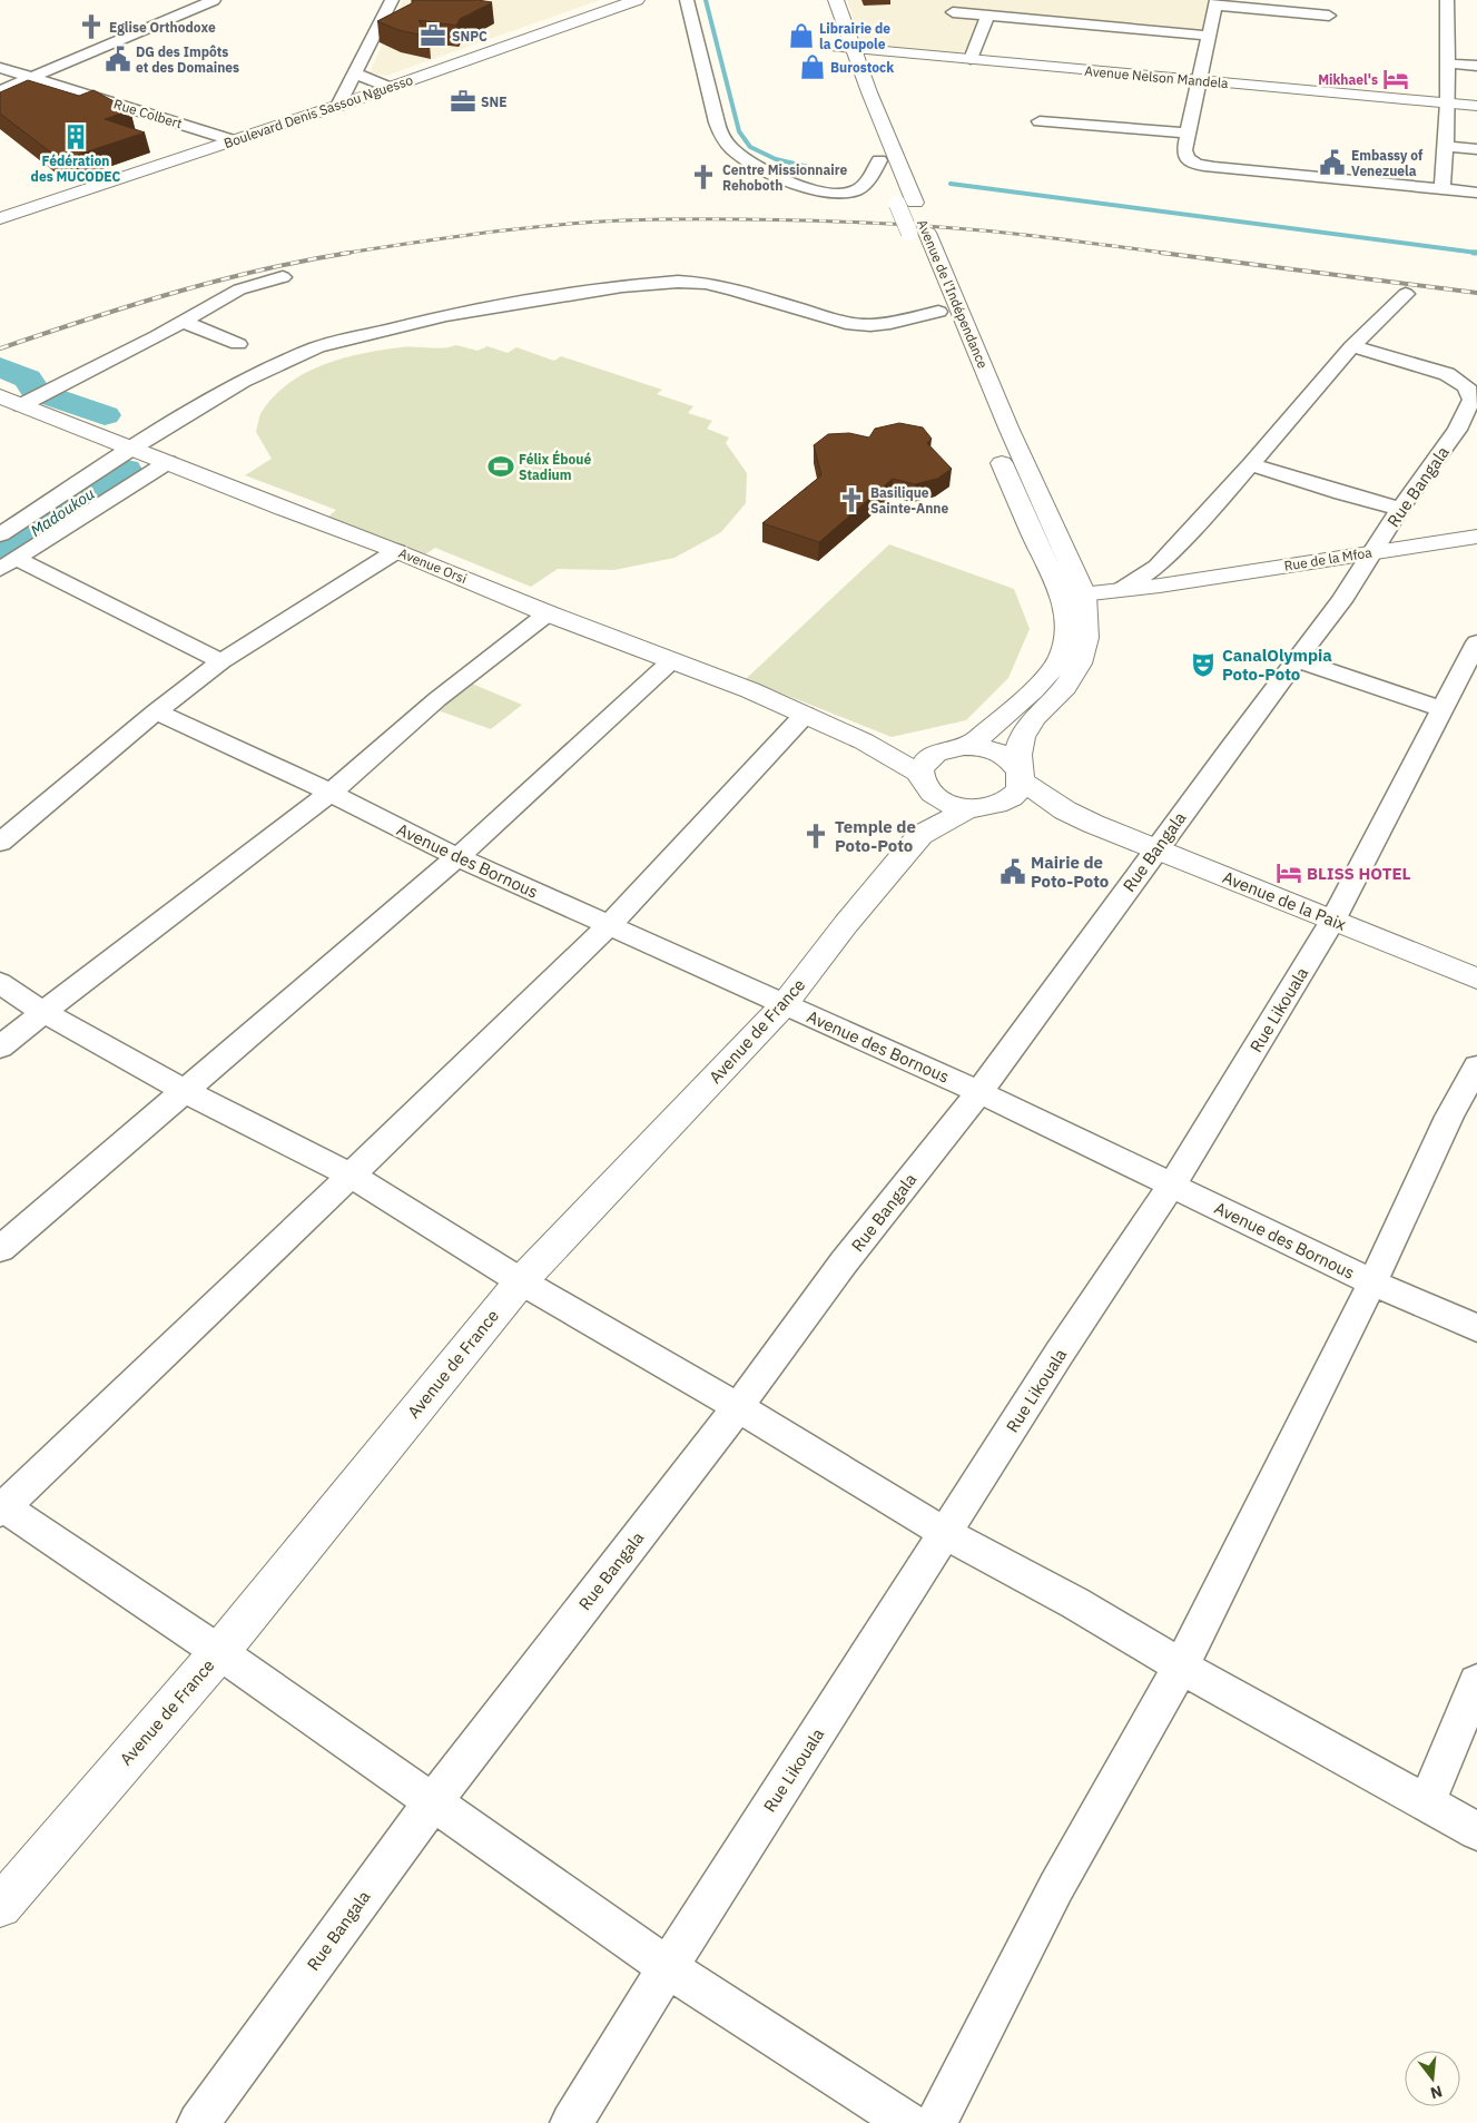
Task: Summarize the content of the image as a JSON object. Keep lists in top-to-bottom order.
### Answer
{
  "streets": {
    "main road": [
      "Avenue Nelson Mandela",
      "Boulevard Denis Sassou Nguesso",
      "Avenue de l'Indépendance",
      "Rue de la Mfoa",
      "Avenue Orsi",
      "Avenue de la Paix",
      "Avenue de France"
    ],
    "street": [
      "Rue Colbert",
      "Rue Bangala",
      "Avenue des Bornous",
      "Rue Likouala"
    ]
  },
  "crossings": [
    ["Avenue Nelson Mandela", "Avenue de l'Indépendance"],
    ["Boulevard Denis Sassou Nguesso", "Rue Colbert"],
    ["Avenue de l'Indépendance", "Rue de la Mfoa"],
    ["Avenue de l'Indépendance", "Avenue Orsi"],
    ["Rue Bangala", "Rue de la Mfoa"],
    ["Rue Bangala", "Avenue des Bornous"],
    ["Rue Bangala", "Avenue de la Paix"],
    ["Avenue des Bornous", "Rue Likouala"],
    ["Avenue des Bornous", "Avenue de France"],
    ["Avenue de la Paix", "Rue Likouala"]
  ],
  "water": ["Madoukou"],
  "places": {
    "church": [
      "Eglise Orthodoxe",
      "Centre Missionnaire Rehoboth",
      "Basilique Sainte-Anne",
      "Temple de Poto-Poto"
    ],
    "office": ["SNPC", "SNE"],
    "shop": ["Librairie de la Coupole", "Burostock"],
    "public building": ["DG des Impôts et des Domaines", "Embassy of Venezuela", "Mairie de Poto-Poto"],
    "hotel": ["Mikhael's", "BLISS HOTEL"],
    "building": ["Fédération des MUCODEC"],
    "sports": ["Félix Éboué Stadium"],
    "theatre": ["CanalOlympia Poto-Poto"]
  },
  "north": "bottom"
}
